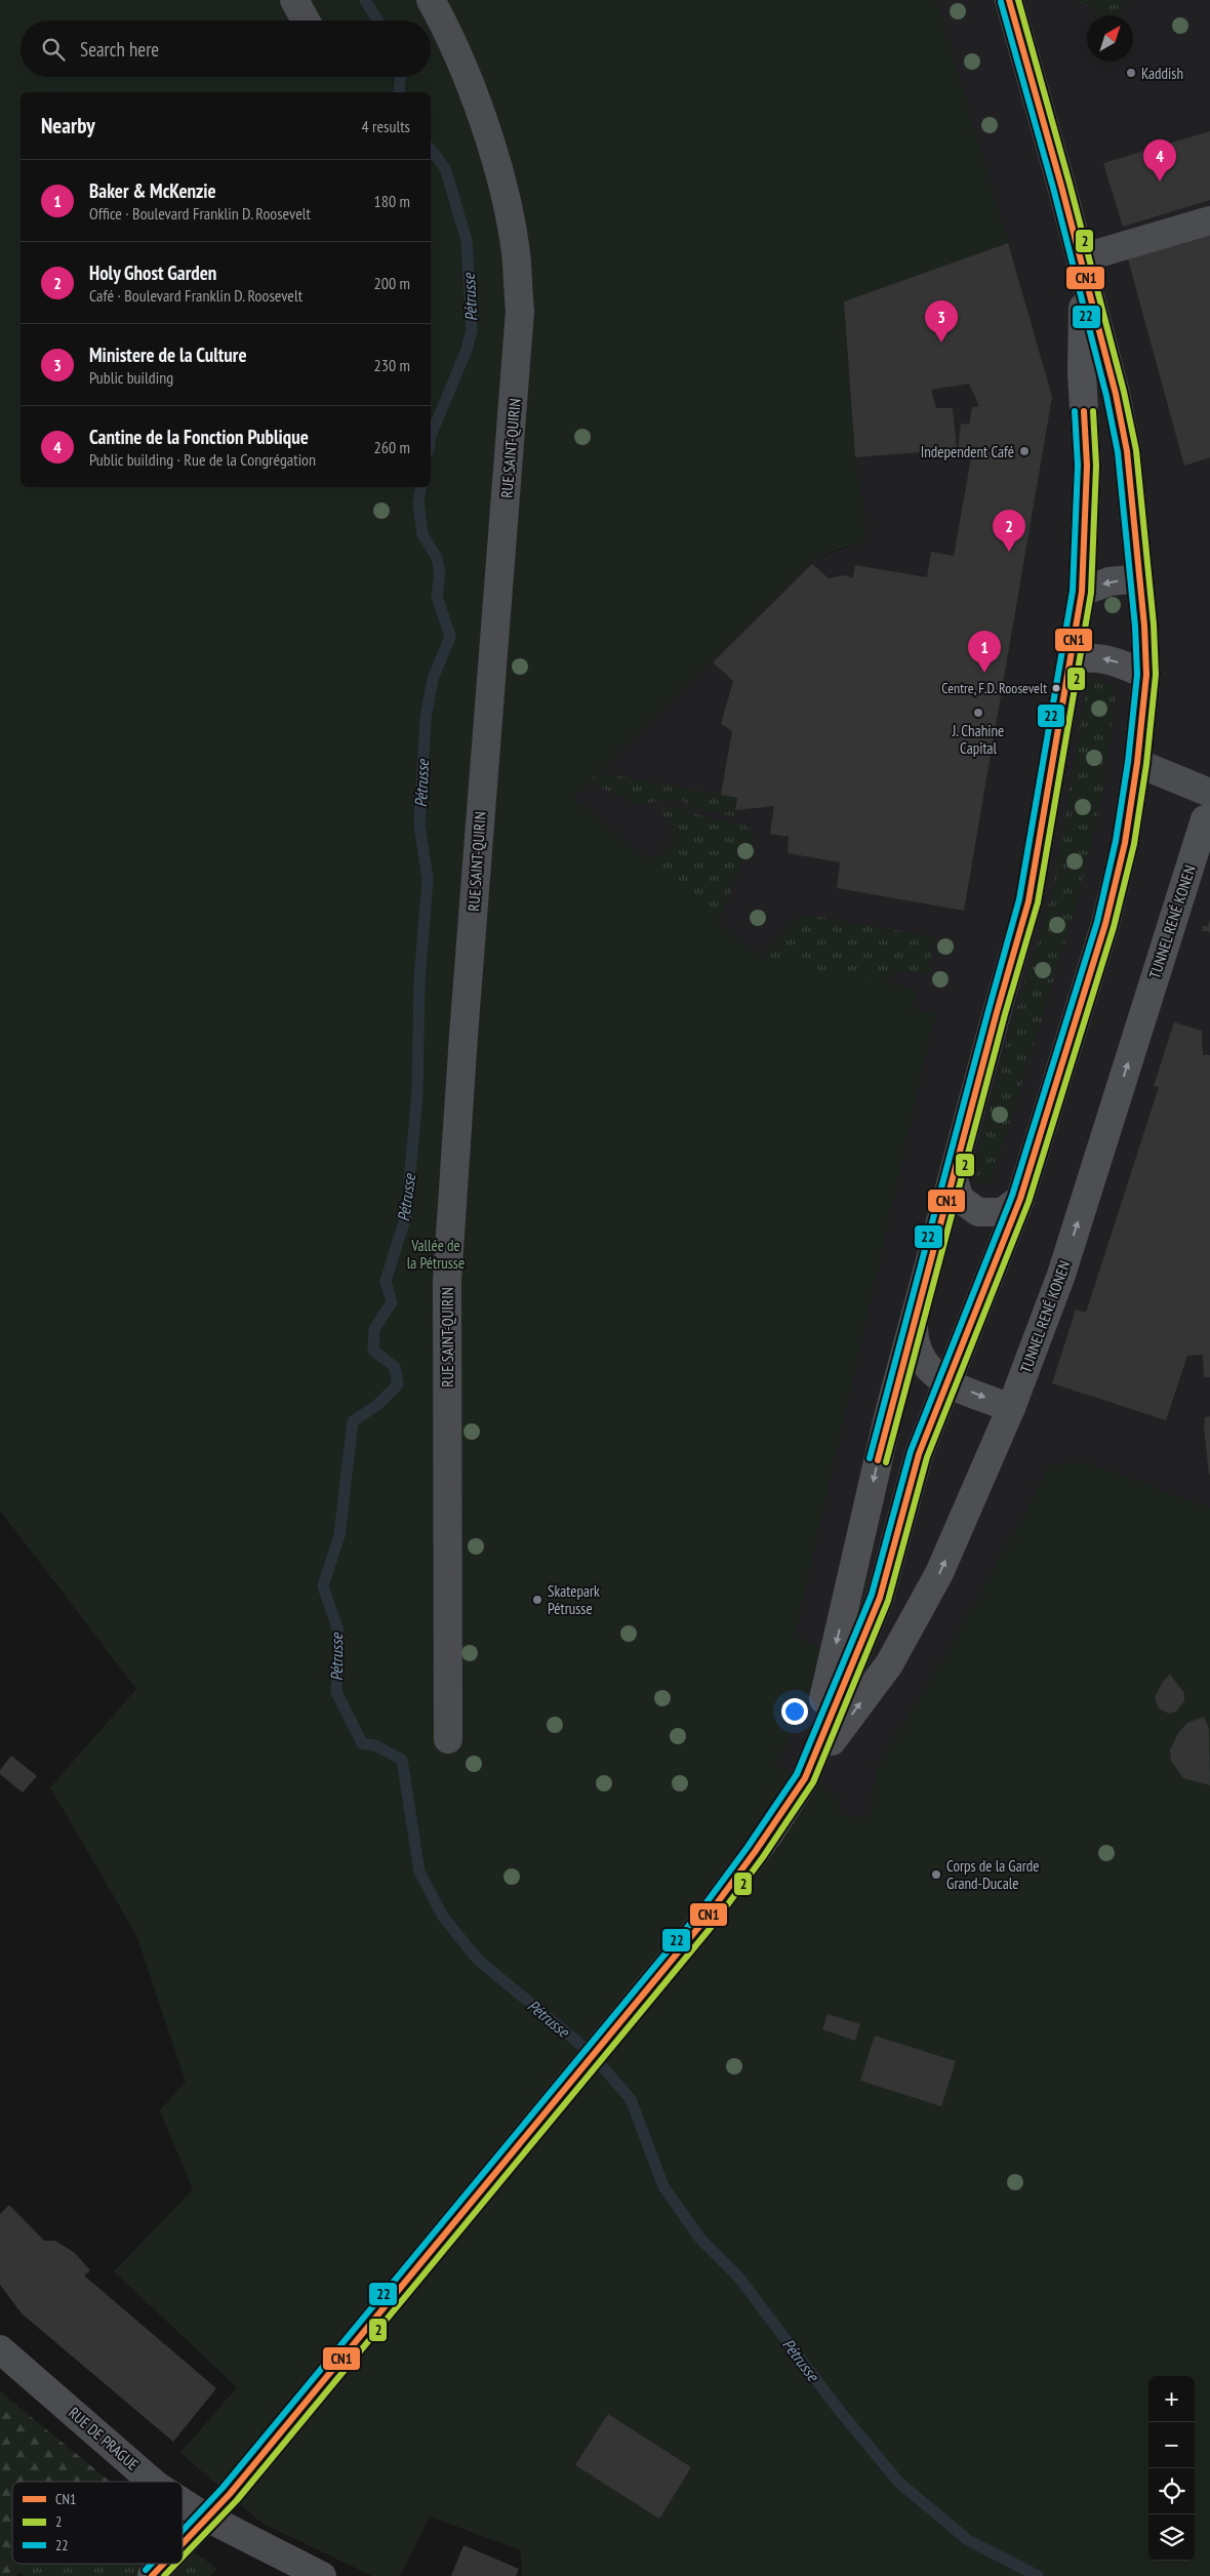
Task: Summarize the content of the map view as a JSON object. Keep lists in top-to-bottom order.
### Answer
{
  "streets": {
    "main road": ["TUNNEL RENÉ KONEN"],
    "street": ["RUE SAINT-QUIRIN", "RUE DE PRAGUE"]
  },
  "water": ["Pétrusse"],
  "parks": ["Vallée de la Pétrusse"],
  "places": [
    "Kaddish",
    "Independent Café",
    "Centre, F.D. Roosevelt",
    "J. Chahine Capital",
    "Skatepark Pétrusse",
    "Corps de la Garde Grand-Ducale"
  ],
  "lines": ["transit line CN1", "transit line 2", "transit line 22"],
  "legend": ["CN1", "2", "22"],
  "north": "top right",
  "page": {
    "search": "Search here",
    "heading": ["Nearby", "4 results"],
    "pins": [
      "4",
      "3",
      "2",
      "1"
    ],
    "list": [
      {
        "mark": "1",
        "name": "Baker & McKenzie",
        "note": "Office · Boulevard Franklin D. Roosevelt",
        "value": "180 m"
      },
      {
        "mark": "2",
        "name": "Holy Ghost Garden",
        "note": "Café · Boulevard Franklin D. Roosevelt",
        "value": "200 m"
      },
      {
        "mark": "3",
        "name": "Ministere de la Culture",
        "note": "Public building",
        "value": "230 m"
      },
      {
        "mark": "4",
        "name": "Cantine de la Fonction Publique",
        "note": "Public building · Rue de la Congrégation",
        "value": "260 m"
      }
    ],
    "map_buttons": ["+", "−"]
  }
}
